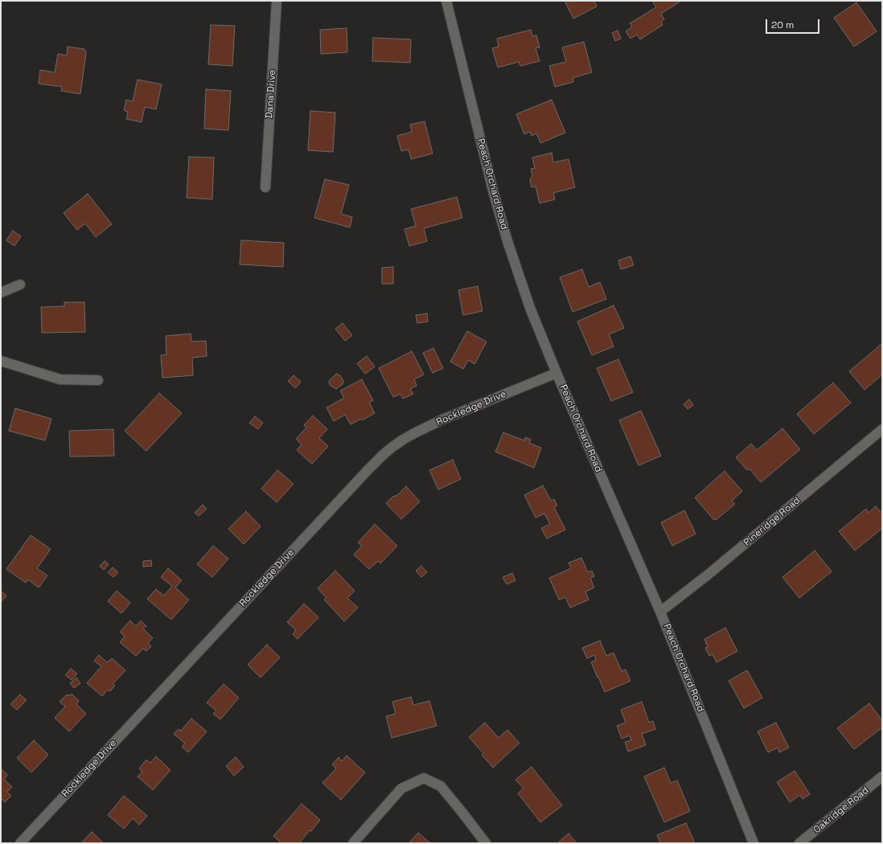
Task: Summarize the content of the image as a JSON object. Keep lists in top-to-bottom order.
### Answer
{
  "streets": {
    "street": [
      "Dana Drive",
      "Peach Orchard Road",
      "Rockledge Drive",
      "Pineridge Road",
      "Oakridge Road"
    ]
  },
  "crossings": [
    ["Peach Orchard Road", "Rockledge Drive"],
    ["Peach Orchard Road", "Pineridge Road"]
  ],
  "scale_bar": "20 m"
}
